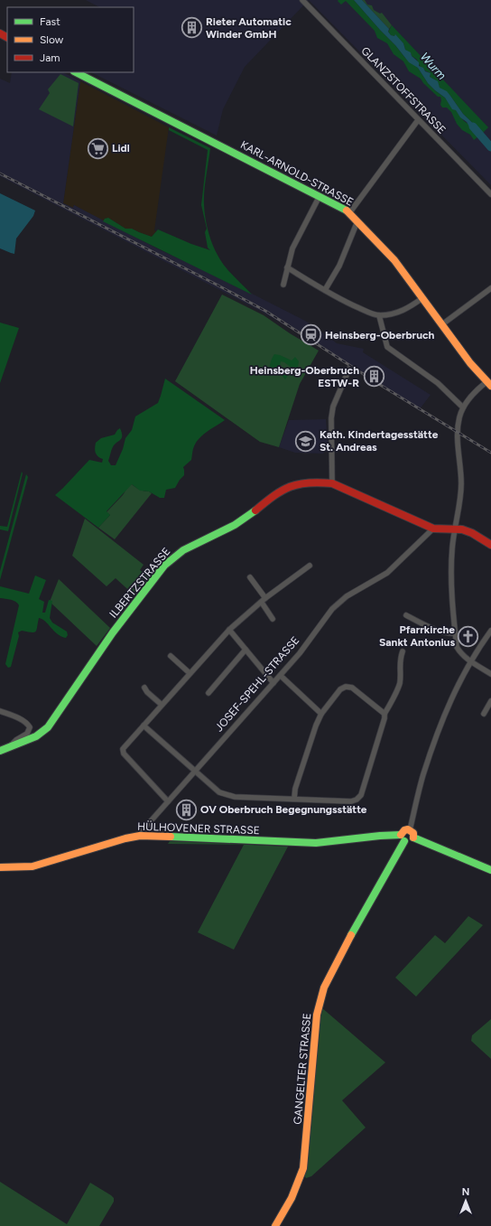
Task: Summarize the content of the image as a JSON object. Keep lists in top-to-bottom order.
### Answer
{
  "streets": {
    "main road": [
      "KARL-ARNOLD-STRASSE",
      "ILBERTZSTRASSE",
      "HÜLHOVENER STRASSE",
      "GANGELTER STRASSE"
    ],
    "street": ["GLANZSTOFFSTRASSE", "JOSEF-SPEHL-STRASSE"]
  },
  "crossings": [
    ["ILBERTZSTRASSE", "JOSEF-SPEHL-STRASSE"],
    ["JOSEF-SPEHL-STRASSE", "HÜLHOVENER STRASSE"],
    ["HÜLHOVENER STRASSE", "GANGELTER STRASSE"]
  ],
  "water": ["Wurm"],
  "places": {
    "building": ["Rieter Automatic Winder GmbH", "Heinsberg-Oberbruch ESTW-R", "OV Oberbruch Begegnungsstätte"],
    "supermarket": ["Lidl"],
    "station": ["Heinsberg-Oberbruch"],
    "school or university": ["Kath. Kindertagesstätte St. Andreas"],
    "church": ["Pfarrkirche Sankt Antonius"]
  },
  "legend": ["Fast", "Slow", "Jam"],
  "north": "top"
}
